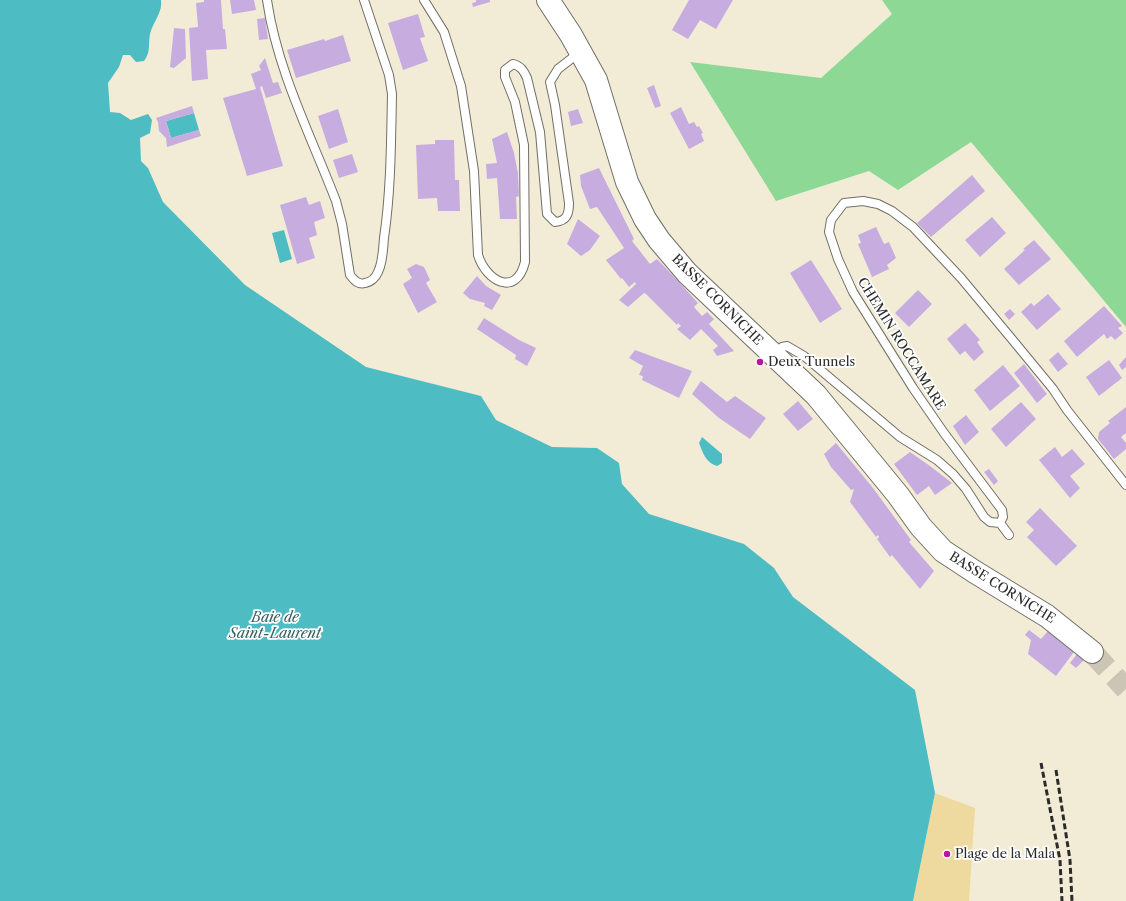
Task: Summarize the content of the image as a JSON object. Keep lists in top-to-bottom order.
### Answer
{
  "streets": {
    "main road": ["BASSE CORNICHE"],
    "lane": ["CHEMIN ROCCAMARE"]
  },
  "water": ["Baie de Saint-Laurent"],
  "places": ["Deux Tunnels", "Plage de la Mala"]
}
